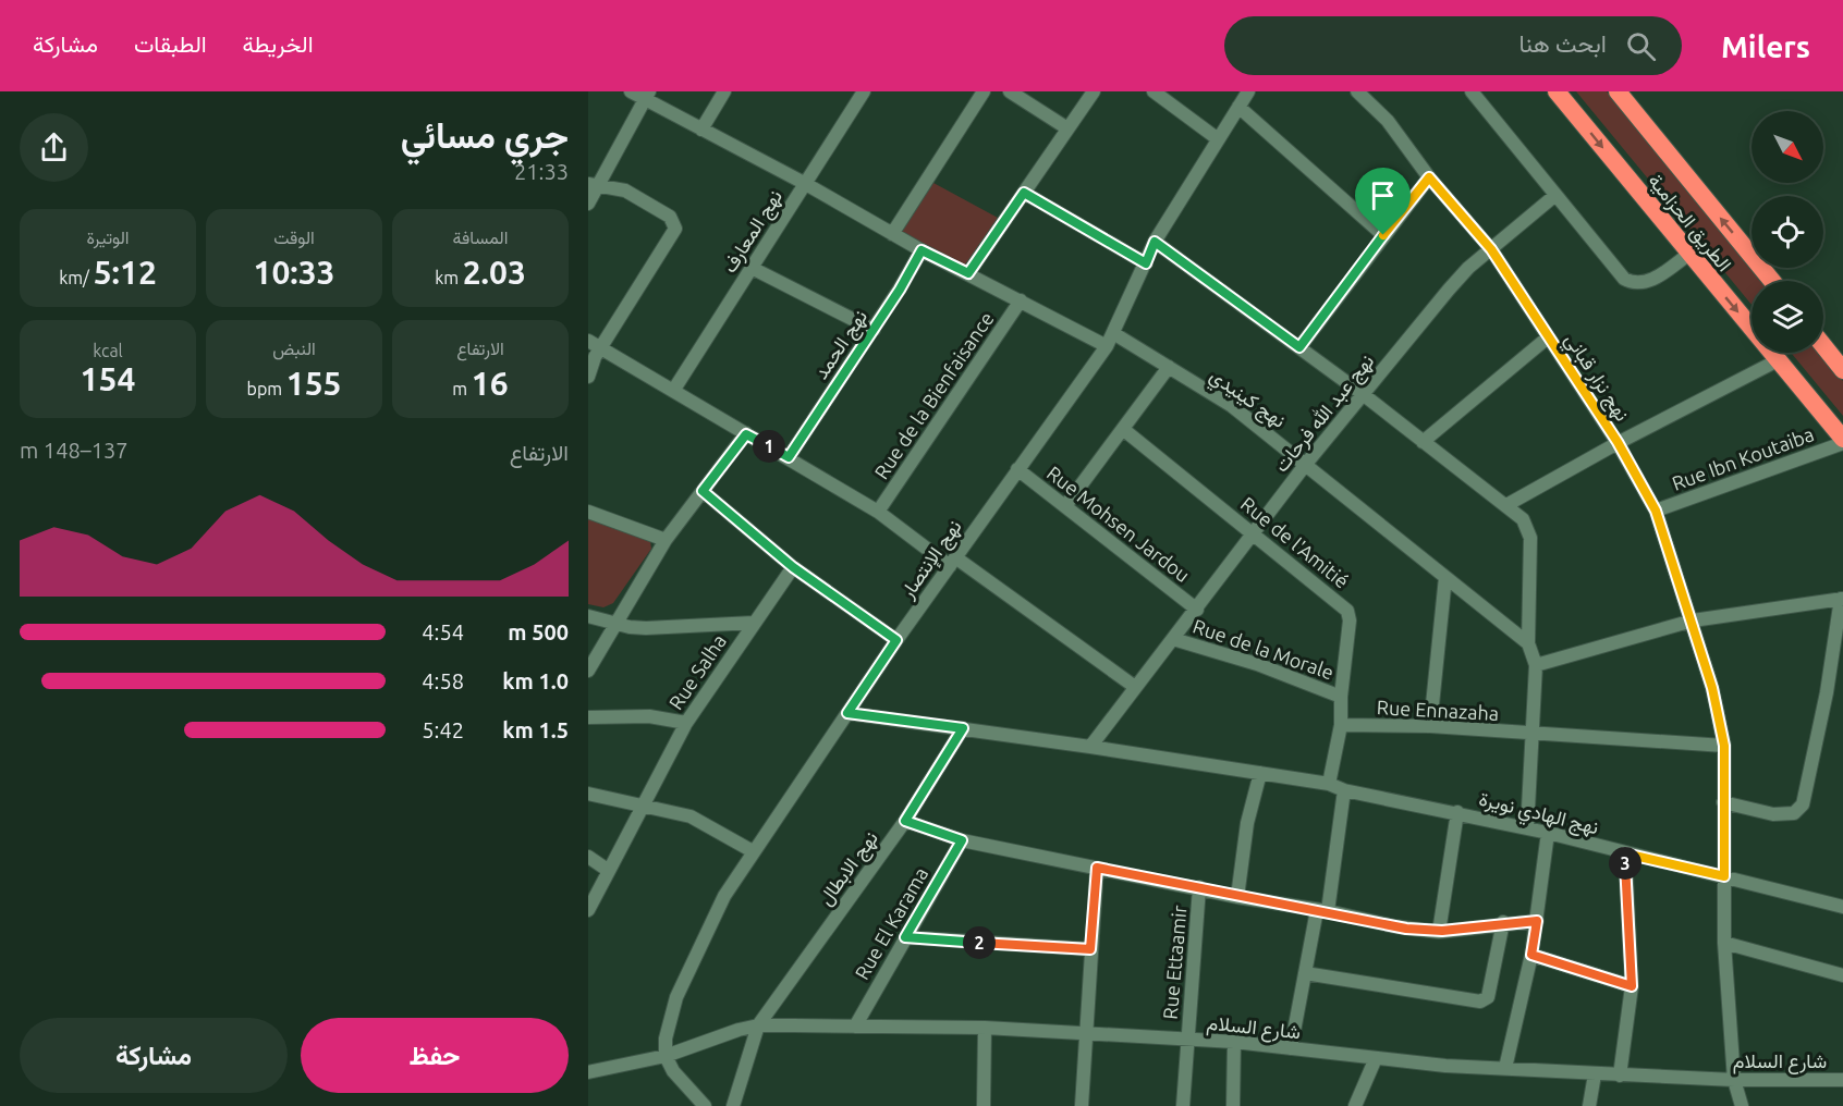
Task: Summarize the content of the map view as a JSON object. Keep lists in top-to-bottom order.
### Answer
{
  "streets": {
    "highway": ["الطريق الحزامية"],
    "street": [
      "نهج المعارف",
      "نهج الحمد",
      "نهج نزار قباني",
      "Rue de la Bienfaisance",
      "نهج كينيدي",
      "نهج عبد الله فرحات",
      "Rue Ibn Koutaiba",
      "Rue Mohsen Jardou",
      "Rue de l'Amitié",
      "نهج الإنتصار",
      "Rue de la Morale",
      "Rue Salha",
      "Rue Ennazaha",
      "نهج الهادي نويرة",
      "نهج الابطال",
      "Rue El Karama",
      "Rue Ettaamir",
      "شارع السلام"
    ]
  },
  "crossings": [
    ["الطريق الحزامية", "Rue Ibn Koutaiba"],
    ["نهج نزار قباني", "نهج عبد الله فرحات"],
    ["نهج نزار قباني", "Rue Ibn Koutaiba"],
    ["نهج نزار قباني", "Rue Ennazaha"],
    ["نهج نزار قباني", "نهج الهادي نويرة"],
    ["نهج نزار قباني", "شارع السلام"],
    ["نهج كينيدي", "نهج عبد الله فرحات"],
    ["نهج كينيدي", "نهج الإنتصار"],
    ["نهج عبد الله فرحات", "Rue Mohsen Jardou"],
    ["نهج عبد الله فرحات", "Rue de l'Amitié"],
    ["نهج عبد الله فرحات", "Rue de la Morale"],
    ["Rue Mohsen Jardou", "نهج الإنتصار"],
    ["Rue de l'Amitié", "Rue de la Morale"],
    ["Rue de l'Amitié", "Rue Ennazaha"],
    ["نهج الإنتصار", "شارع السلام"],
    ["نهج الابطال", "شارع السلام"],
    ["Rue El Karama", "شارع السلام"],
    ["Rue Ettaamir", "شارع السلام"]
  ],
  "north": "bottom right",
  "page": {
    "header": "Milers",
    "search": "ابحث هنا",
    "nav": ["الخريطة", "الطبقات", "مشاركة"],
    "heading": ["جري مسائي", "21:33"],
    "stats": [
      ["المسافة", "2.03 km"],
      ["الوقت", "10:33"],
      ["الوتيرة", "5:12 /km"],
      ["الارتفاع", "16 m"],
      ["النبض", "155 bpm"],
      ["kcal", "154"]
    ],
    "chart": ["الارتفاع", "137–148 m"],
    "pins": ["1", "3", "2"],
    "list": [
      {
        "name": "500 m",
        "note": "4:54"
      },
      {
        "name": "1.0 km",
        "note": "4:58"
      },
      {
        "name": "1.5 km",
        "note": "5:42"
      }
    ],
    "buttons": ["حفظ", "مشاركة"]
  }
}
